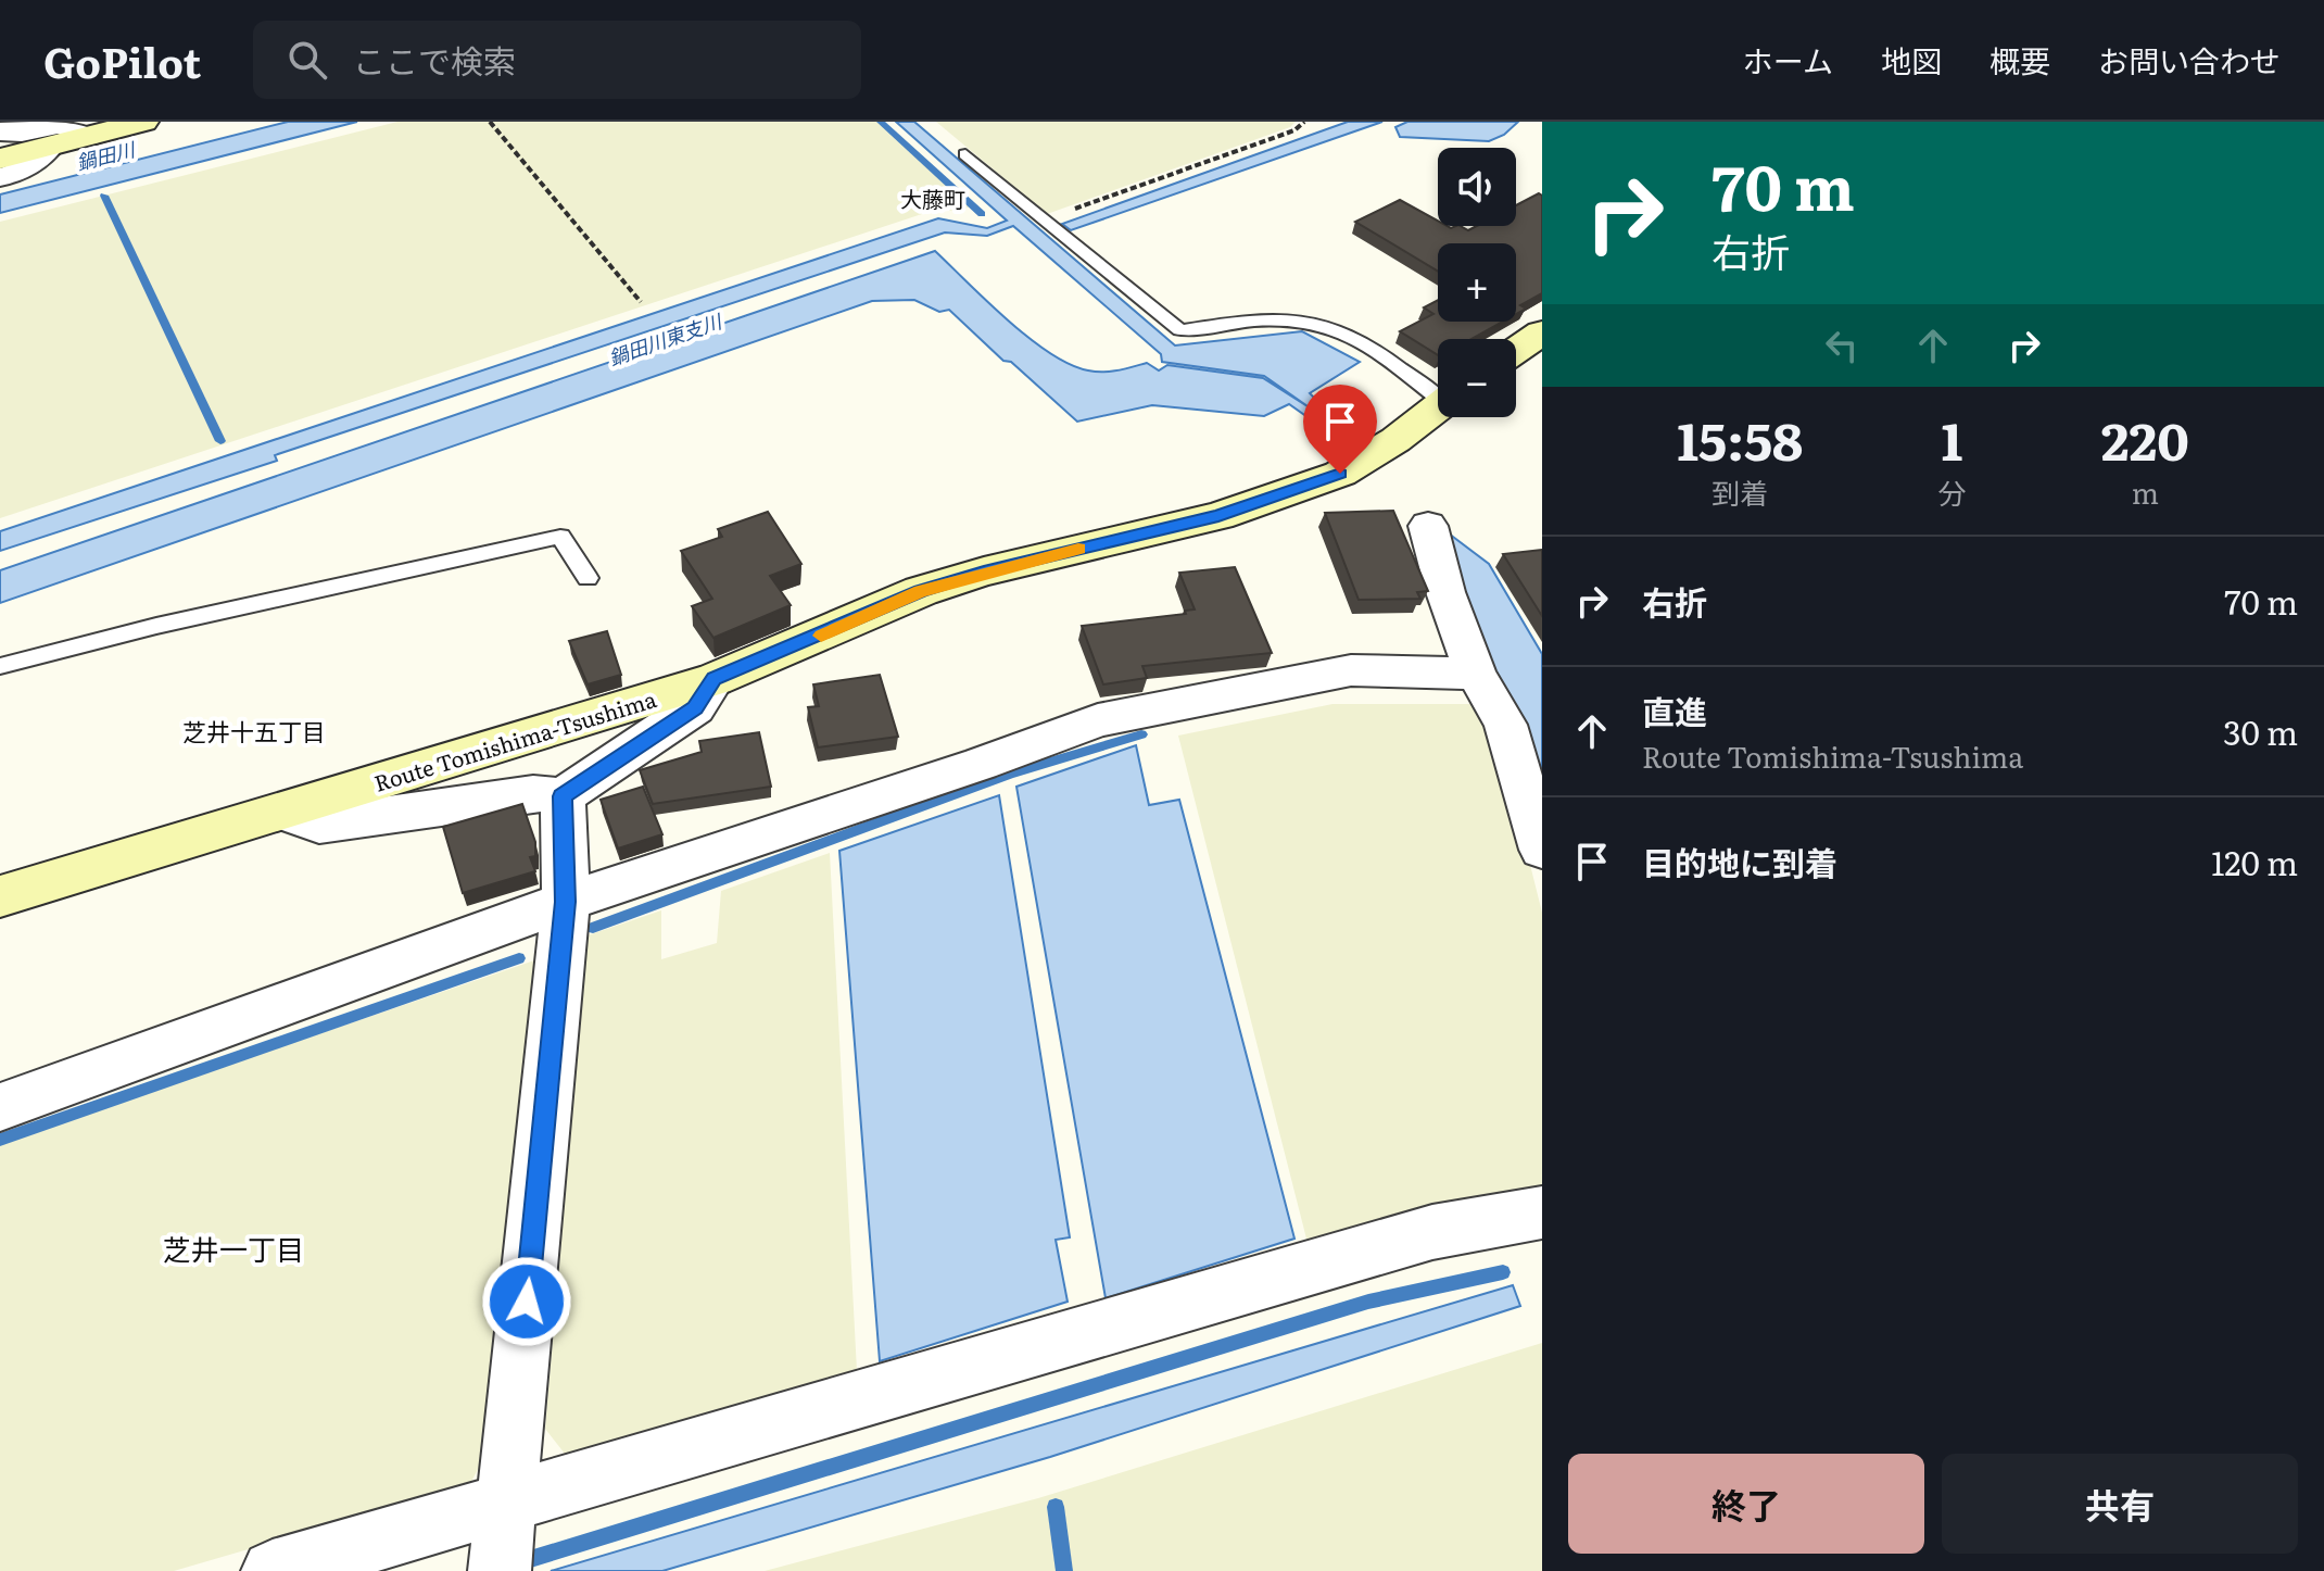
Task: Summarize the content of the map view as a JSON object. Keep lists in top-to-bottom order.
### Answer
{
  "streets": {
    "main road": ["Route Tomishima-Tsushima"]
  },
  "districts": ["大藤町", "芝井十五丁目", "芝井一丁目"],
  "water": ["鍋田川", "鍋田川東支川"],
  "page": {
    "header": "GoPilot",
    "search": "ここで検索",
    "nav": [
      "ホーム",
      "地図",
      "概要",
      "お問い合わせ"
    ],
    "turn": ["70 m", "右折"],
    "map_buttons": ["+", "−"],
    "eta": [
      "15:58",
      "到着",
      "1",
      "分",
      "220",
      "m"
    ],
    "list": [
      {
        "name": "右折",
        "value": "70 m"
      },
      {
        "name": "直進",
        "note": "Route Tomishima-Tsushima",
        "value": "30 m"
      },
      {
        "name": "目的地に到着",
        "value": "120 m"
      }
    ],
    "buttons": ["終了", "共有"]
  }
}
